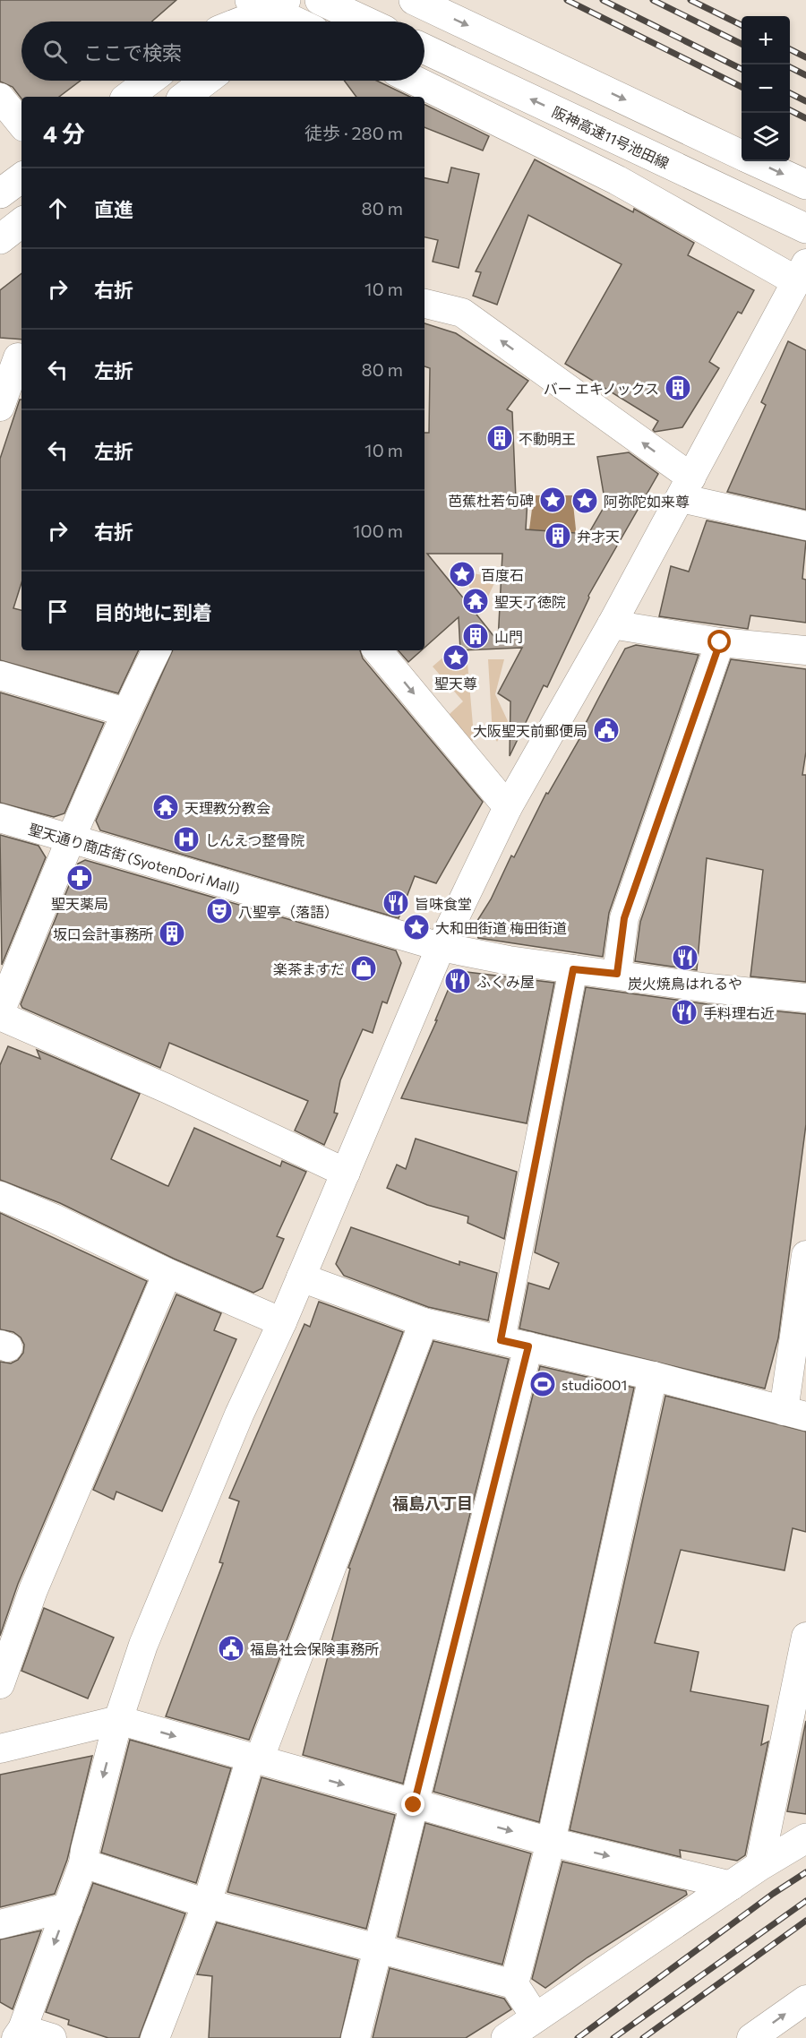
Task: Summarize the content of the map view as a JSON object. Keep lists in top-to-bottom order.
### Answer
{
  "streets": {
    "main road": ["阪神高速11号池田線"],
    "street": ["聖天通り商店街 (SyotenDori Mall)"]
  },
  "districts": ["福島八丁目"],
  "places": {
    "building": [
      "バー エキノックス",
      "不動明王",
      "弁才天",
      "山門",
      "坂口会計事務所"
    ],
    "place": [
      "芭蕉杜若句碑",
      "阿弥陀如来尊",
      "百度石",
      "聖天尊",
      "大和田街道 梅田街道"
    ],
    "temple": ["聖天了徳院", "天理教分教会"],
    "public building": ["大阪聖天前郵便局", "福島社会保険事務所"],
    "hospital": ["しんえつ整骨院"],
    "pharmacy": ["聖天薬局"],
    "restaurant": [
      "旨味食堂",
      "炭火焼鳥はれるや",
      "ふくみ屋",
      "手料理右近"
    ],
    "theatre": ["八聖亭（落語）"],
    "shop": ["楽茶ますだ"],
    "sports": ["studio001"]
  },
  "page": {
    "map_buttons": ["+", "−"],
    "search": "ここで検索",
    "heading": ["4 分", "徒歩 · 280 m"],
    "list": [
      ["直進", "80 m"],
      ["右折", "10 m"],
      ["左折", "80 m"],
      ["左折", "10 m"],
      ["右折", "100 m"],
      "目的地に到着"
    ]
  }
}
